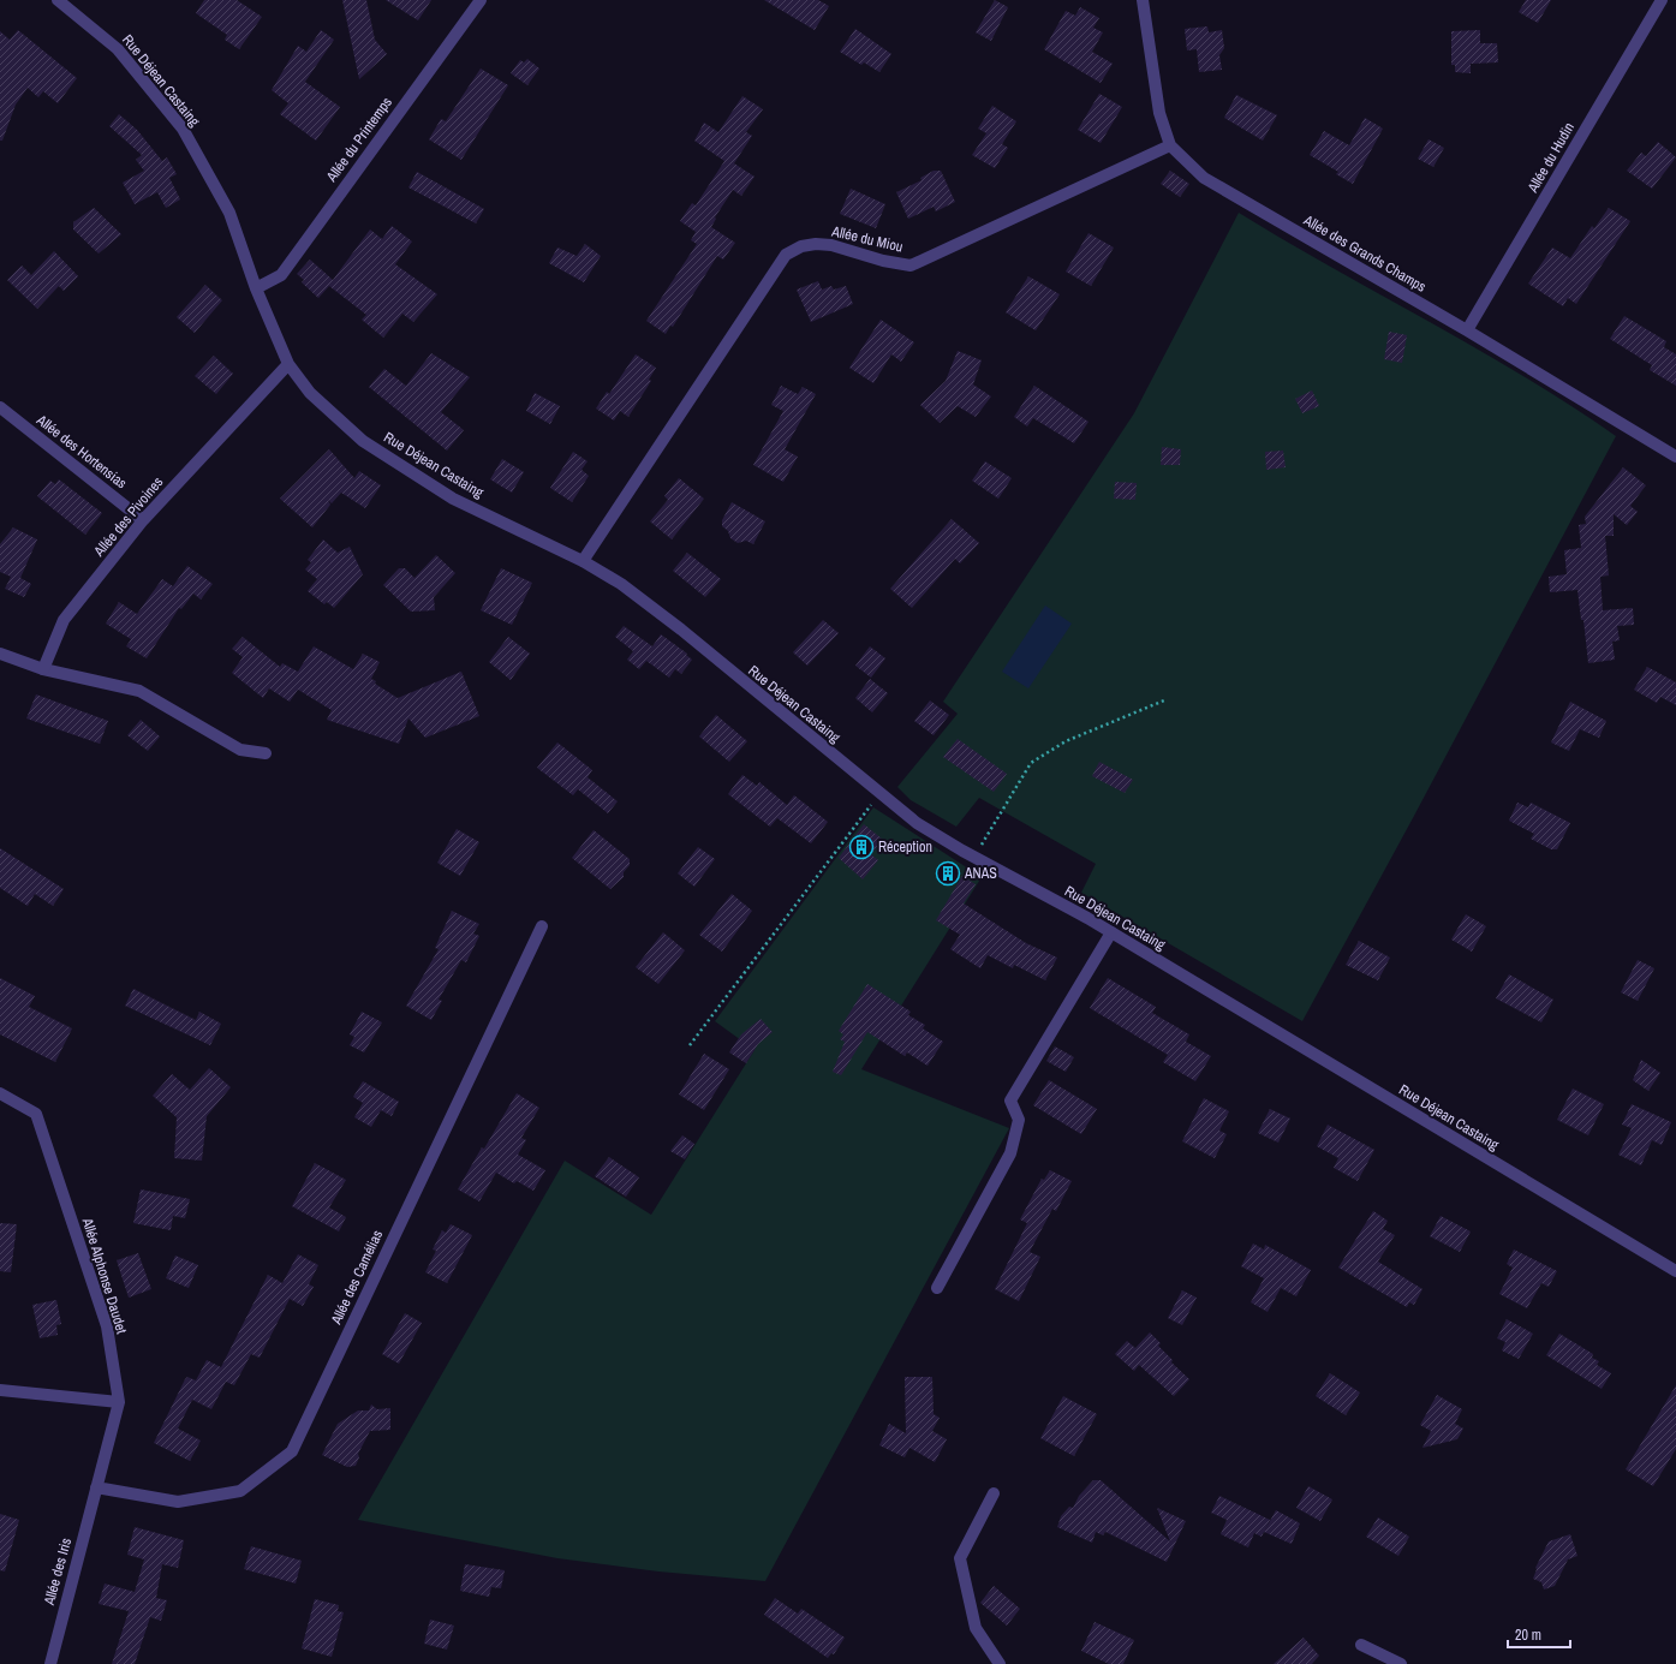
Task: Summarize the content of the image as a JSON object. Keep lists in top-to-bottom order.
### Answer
{
  "streets": {
    "street": [
      "Rue Déjean Castaing",
      "Allée du Printemps",
      "Allée du Hudin",
      "Allée du Miou",
      "Allée des Grands Champs",
      "Allée des Hortensias",
      "Allée des Pivoines",
      "Allée Alphonse Daudet",
      "Allée des Camélias",
      "Allée des Iris"
    ]
  },
  "crossings": [
    ["Rue Déjean Castaing", "Allée du Printemps"],
    ["Rue Déjean Castaing", "Allée du Miou"],
    ["Rue Déjean Castaing", "Allée des Pivoines"],
    ["Allée du Hudin", "Allée des Grands Champs"],
    ["Allée du Miou", "Allée des Grands Champs"],
    ["Allée des Hortensias", "Allée des Pivoines"],
    ["Allée Alphonse Daudet", "Allée des Iris"],
    ["Allée des Camélias", "Allée des Iris"]
  ],
  "places": {
    "building": ["Réception", "ANAS"]
  },
  "scale_bar": "20 m"
}
